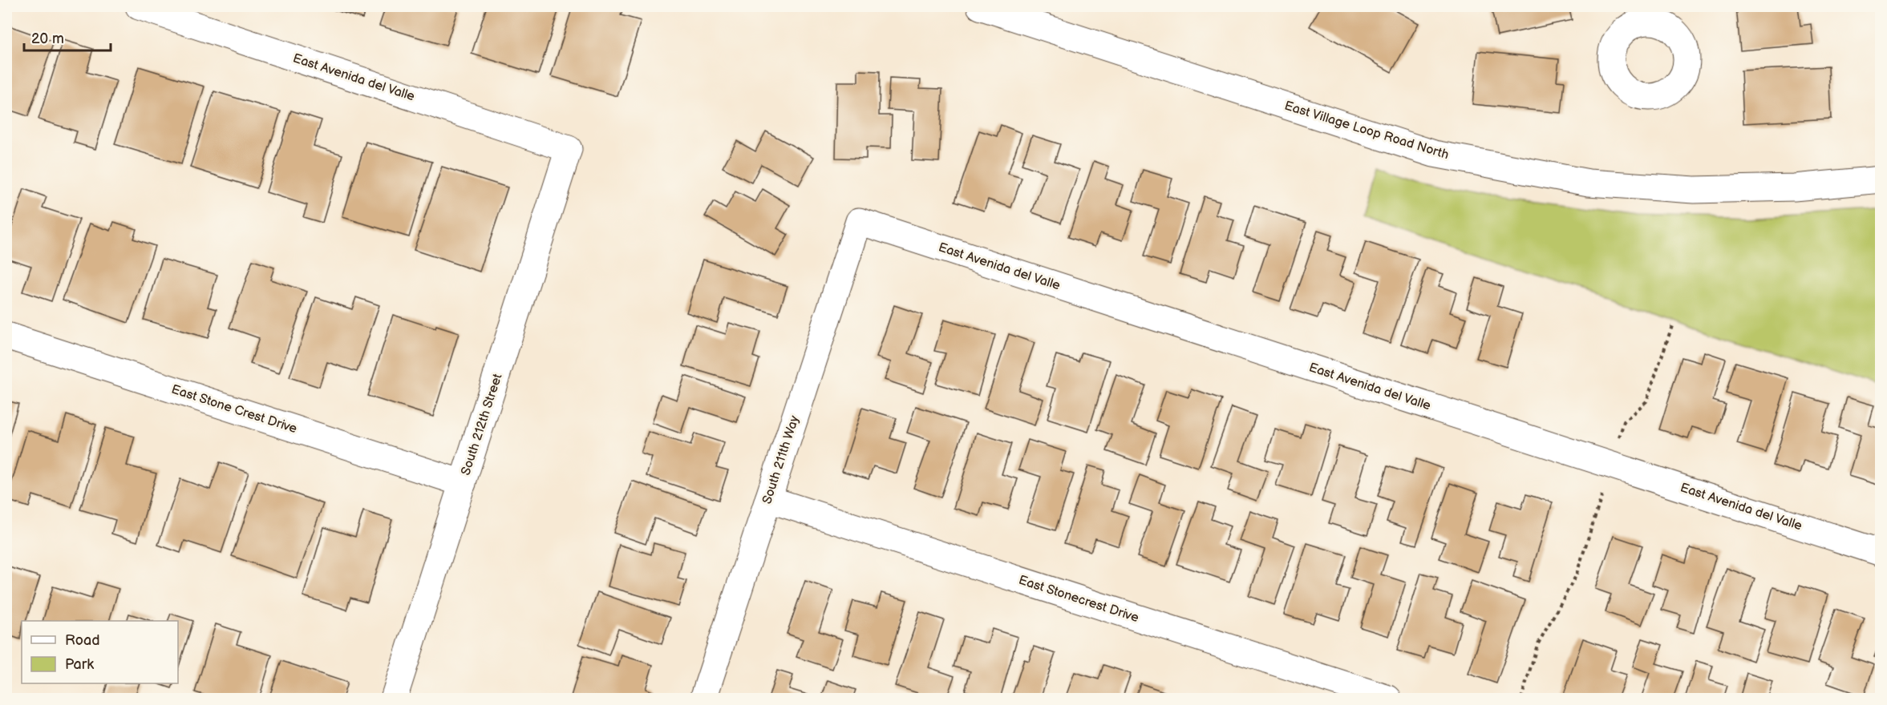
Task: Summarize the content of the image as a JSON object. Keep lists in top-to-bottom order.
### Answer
{
  "streets": {
    "street": [
      "East Avenida del Valle",
      "East Village Loop Road North",
      "East Stone Crest Drive",
      "South 212th Street",
      "South 211th Way",
      "East Stonecrest Drive"
    ]
  },
  "crossings": [
    ["East Avenida del Valle", "South 212th Street"],
    ["East Avenida del Valle", "South 211th Way"],
    ["East Stone Crest Drive", "South 212th Street"],
    ["South 211th Way", "East Stonecrest Drive"]
  ],
  "legend": ["Road", "Park"],
  "scale_bar": "20 m"
}
